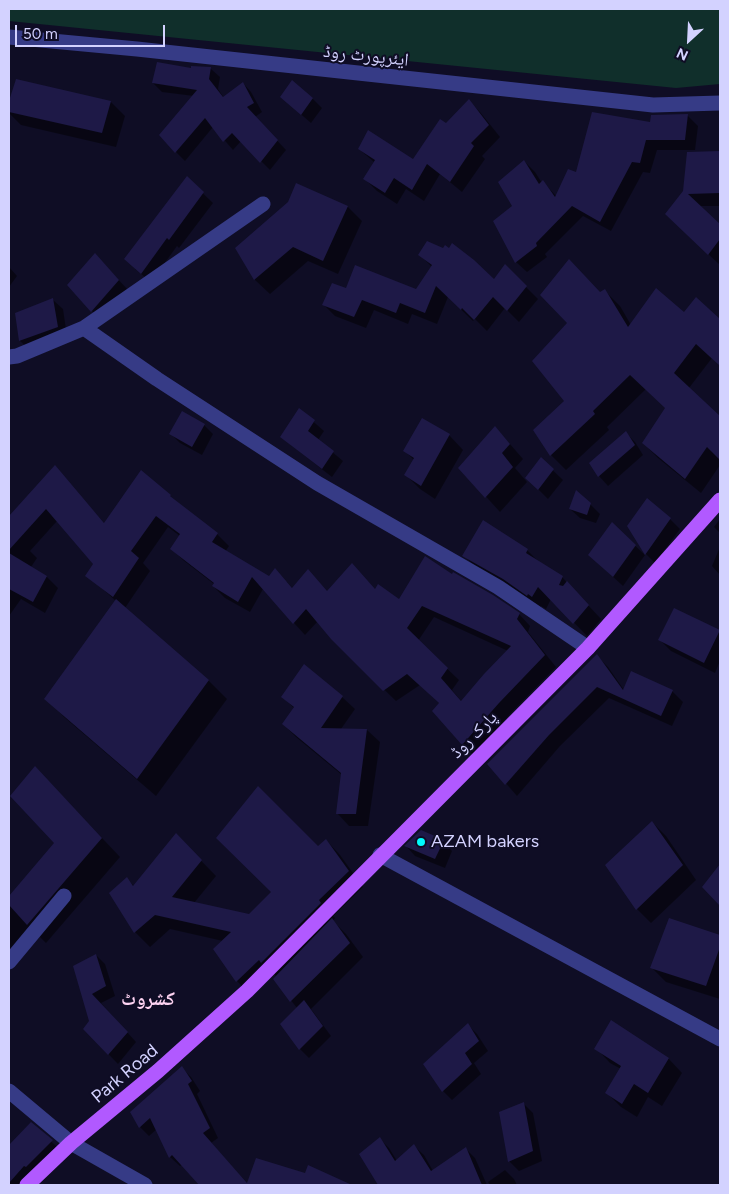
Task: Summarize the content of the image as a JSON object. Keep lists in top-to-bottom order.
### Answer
{
  "streets": {
    "main road": ["پارک روڈ", "Park Road"],
    "street": ["ایئرپورٹ روڈ"]
  },
  "crossings": [
    ["پارک روڈ", "Park Road"]
  ],
  "districts": ["کشروٹ"],
  "places": ["AZAM bakers"],
  "scale_bar": "50 m",
  "north": "bottom left"
}
